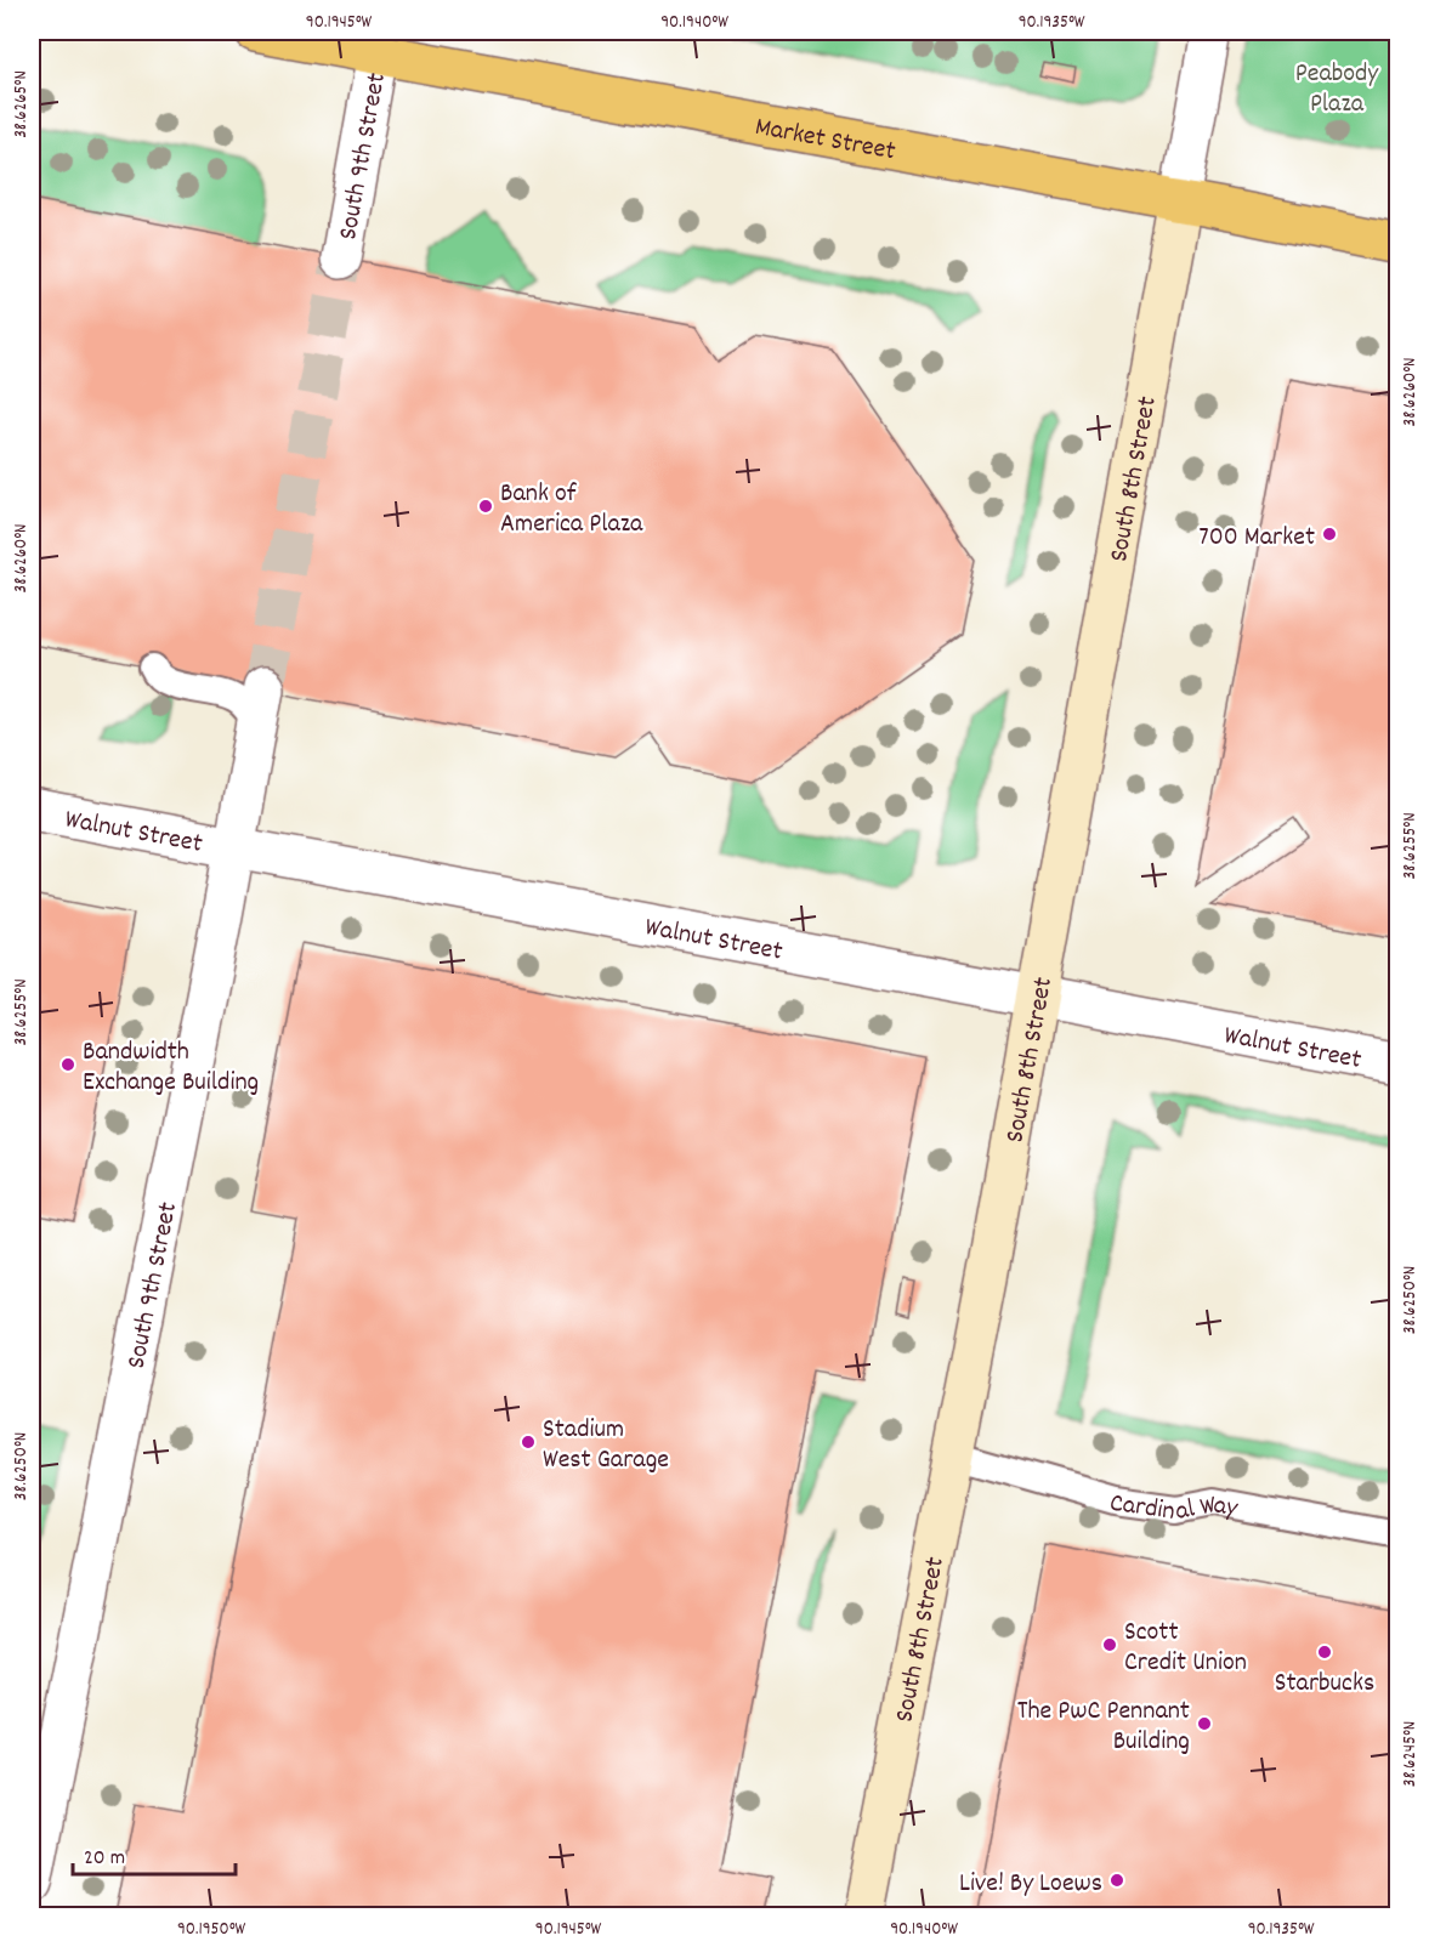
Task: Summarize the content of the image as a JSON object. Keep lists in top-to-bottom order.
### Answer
{
  "streets": {
    "main road": ["Market Street", "South 8th Street"],
    "street": ["South 9th Street", "Walnut Street"],
    "lane": ["Cardinal Way"]
  },
  "crossings": [
    ["Market Street", "South 9th Street"],
    ["Market Street", "South 8th Street"],
    ["South 9th Street", "Walnut Street"],
    ["South 8th Street", "Walnut Street"],
    ["South 8th Street", "Cardinal Way"]
  ],
  "parks": ["Peabody Plaza"],
  "places": [
    "Bank of America Plaza",
    "700 Market",
    "Bandwidth Exchange Building",
    "Stadium West Garage",
    "Scott Credit Union",
    "Starbucks",
    "The PwC Pennant Building",
    "Live! By Loews"
  ],
  "scale_bar": "20 m",
  "coordinates": [
    "90.1945°W",
    "90.1940°W",
    "90.1935°W",
    "38.6265°N",
    "38.6260°N",
    "38.6255°N",
    "38.6250°N",
    "38.6245°N",
    "90.1950°W"
  ]
}
